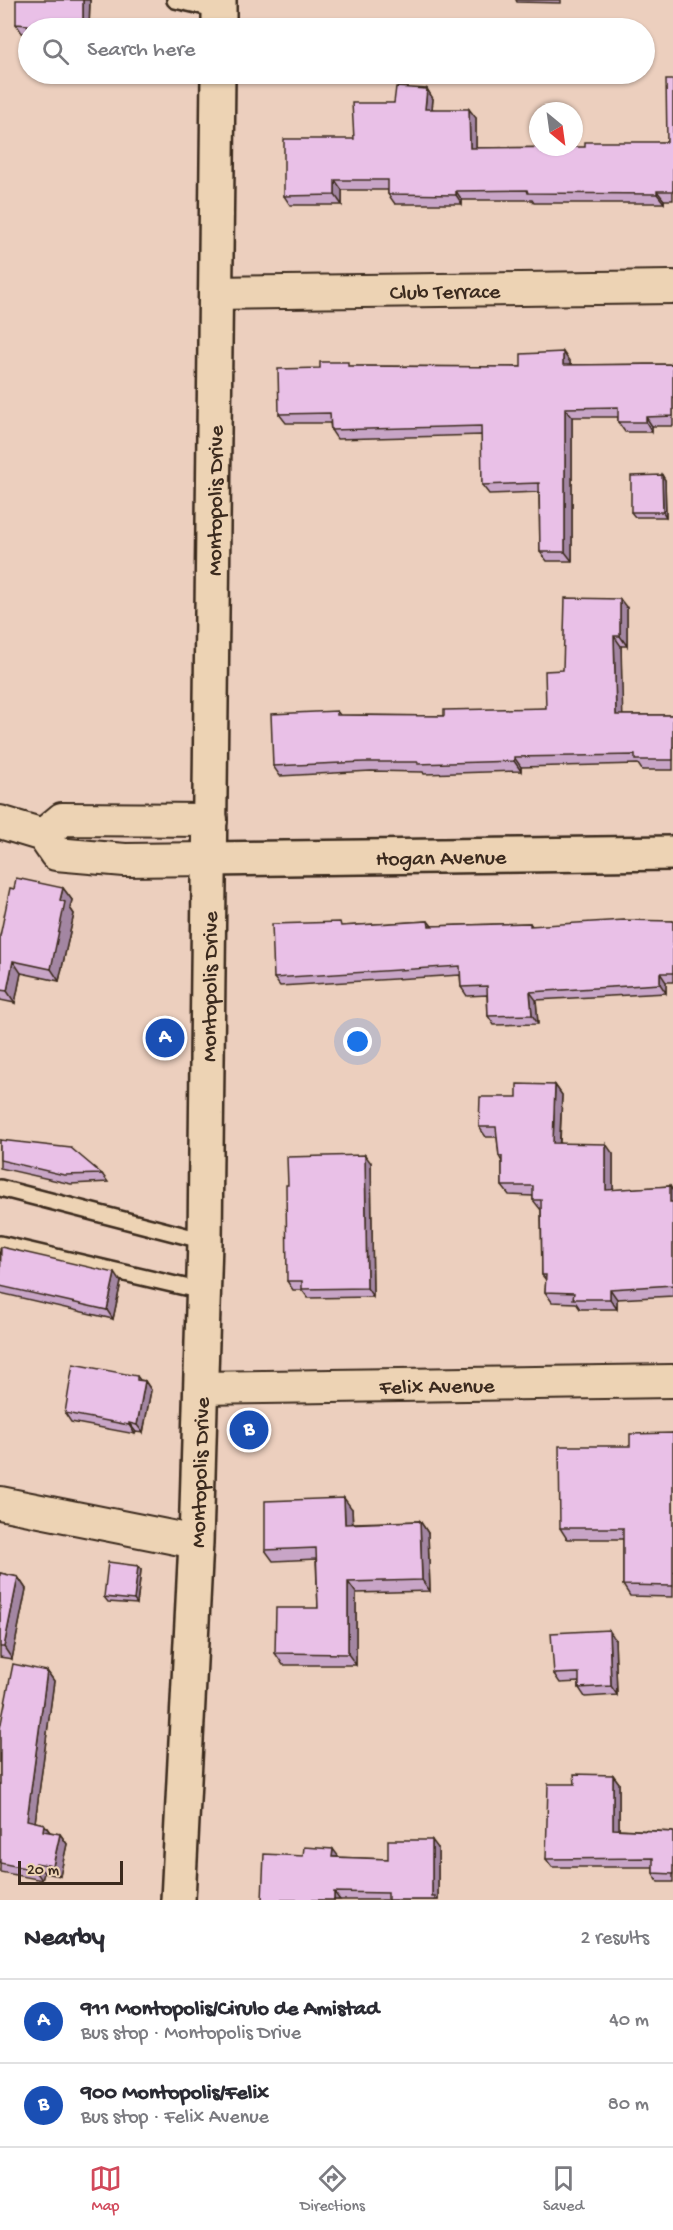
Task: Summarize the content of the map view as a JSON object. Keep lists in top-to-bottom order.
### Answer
{
  "streets": {
    "main road": ["Montopolis Drive", "Hogan Avenue"],
    "street": ["Club Terrace", "Felix Avenue"]
  },
  "crossings": [
    ["Club Terrace", "Montopolis Drive"],
    ["Montopolis Drive", "Hogan Avenue"],
    ["Montopolis Drive", "Felix Avenue"]
  ],
  "scale_bar": "20 m",
  "north": "bottom right",
  "page": {
    "search": "Search here",
    "pins": ["A", "B"],
    "scale": "20 m",
    "heading": ["Nearby", "2 results"],
    "list": [
      {
        "mark": "A",
        "name": "911 Montopolis/Cirulo de Amistad",
        "note": "Bus stop · Montopolis Drive",
        "value": "40 m"
      },
      {
        "mark": "B",
        "name": "900 Montopolis/Felix",
        "note": "Bus stop · Felix Avenue",
        "value": "80 m"
      }
    ],
    "nav": ["Map", "Directions", "Saved"]
  }
}
